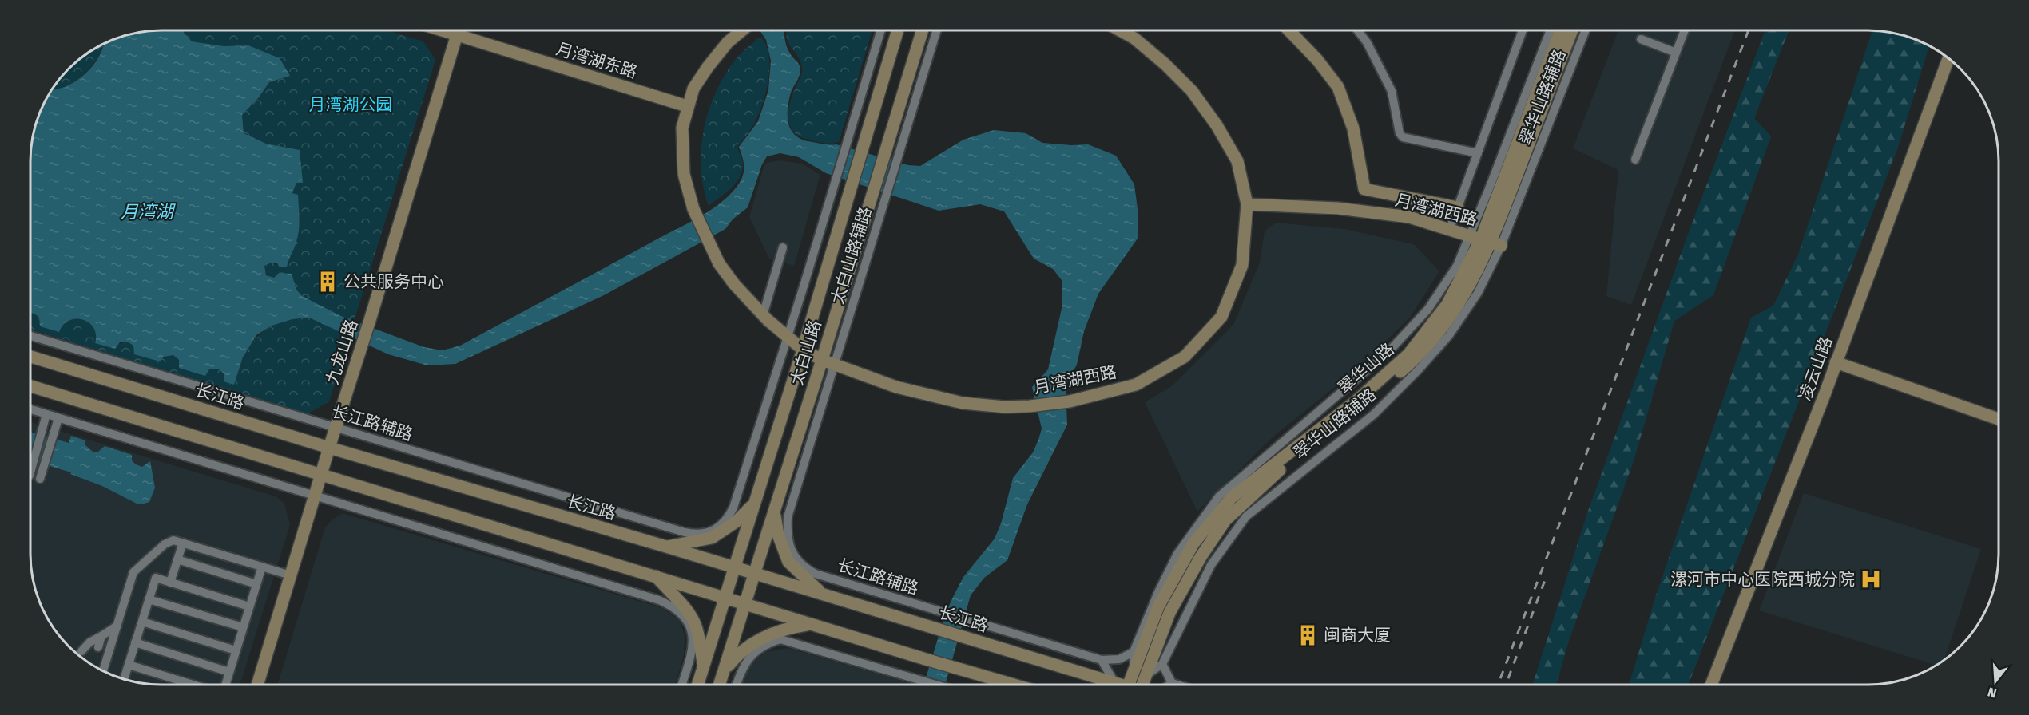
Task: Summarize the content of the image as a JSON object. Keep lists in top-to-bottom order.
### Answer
{
  "streets": {
    "main road": [
      "月湾湖东路",
      "月湾湖西路",
      "九龙山路",
      "太白山路",
      "翠华山路",
      "凌云山路",
      "长江路"
    ],
    "street": ["翠华山路辅路", "太白山路辅路", "长江路辅路"]
  },
  "crossings": [
    ["月湾湖东路", "九龙山路"],
    ["翠华山路辅路", "月湾湖西路"],
    ["翠华山路辅路", "翠华山路"],
    ["月湾湖西路", "太白山路辅路"],
    ["月湾湖西路", "太白山路"],
    ["月湾湖西路", "翠华山路"],
    ["太白山路辅路", "长江路辅路"],
    ["九龙山路", "长江路"],
    ["九龙山路", "长江路辅路"],
    ["太白山路", "长江路"]
  ],
  "water": ["月湾湖"],
  "parks": ["月湾湖公园"],
  "places": {
    "building": ["公共服务中心", "闽商大厦"],
    "hospital": ["漯河市中心医院西城分院"]
  },
  "north": "bottom"
}
